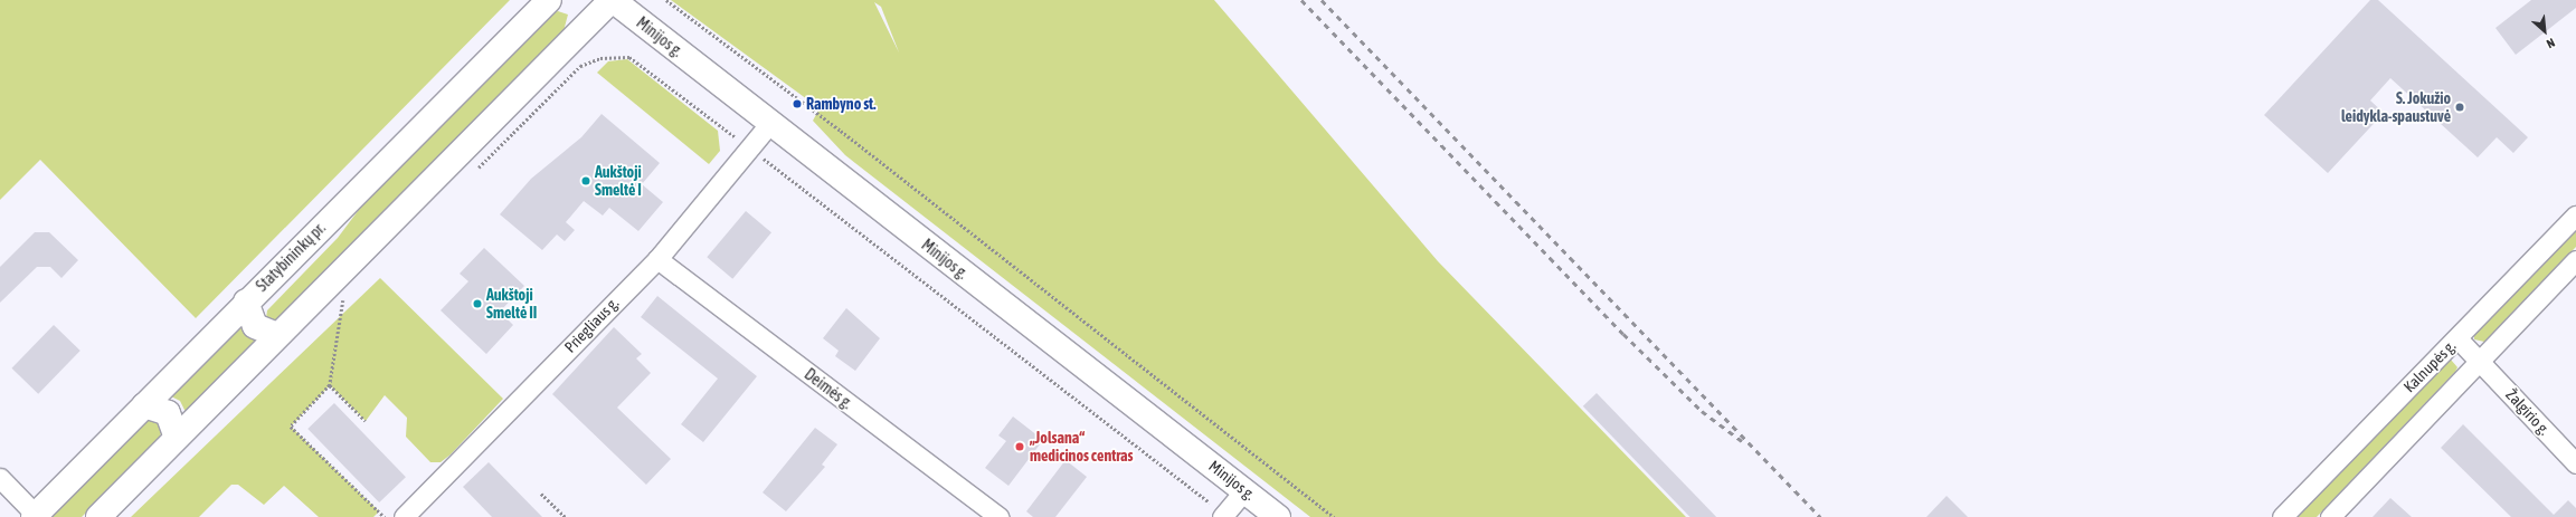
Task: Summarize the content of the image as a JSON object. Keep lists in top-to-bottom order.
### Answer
{
  "streets": {
    "main road": ["Minijos g.", "Statybininkų pr."],
    "street": [
      "Priegliaus g.",
      "Kalnupės g.",
      "Deimės g.",
      "Žalgirio g."
    ]
  },
  "crossings": [
    ["Minijos g.", "Priegliaus g."],
    ["Priegliaus g.", "Deimės g."],
    ["Kalnupės g.", "Žalgirio g."]
  ],
  "places": [
    "Rambyno st.",
    "S. Jokužio leidykla-spaustuvė",
    "Aukštoji Smeltė I",
    "Aukštoji Smeltė II",
    "„Jolsana“ medicinos centras"
  ],
  "north": "bottom right"
}
